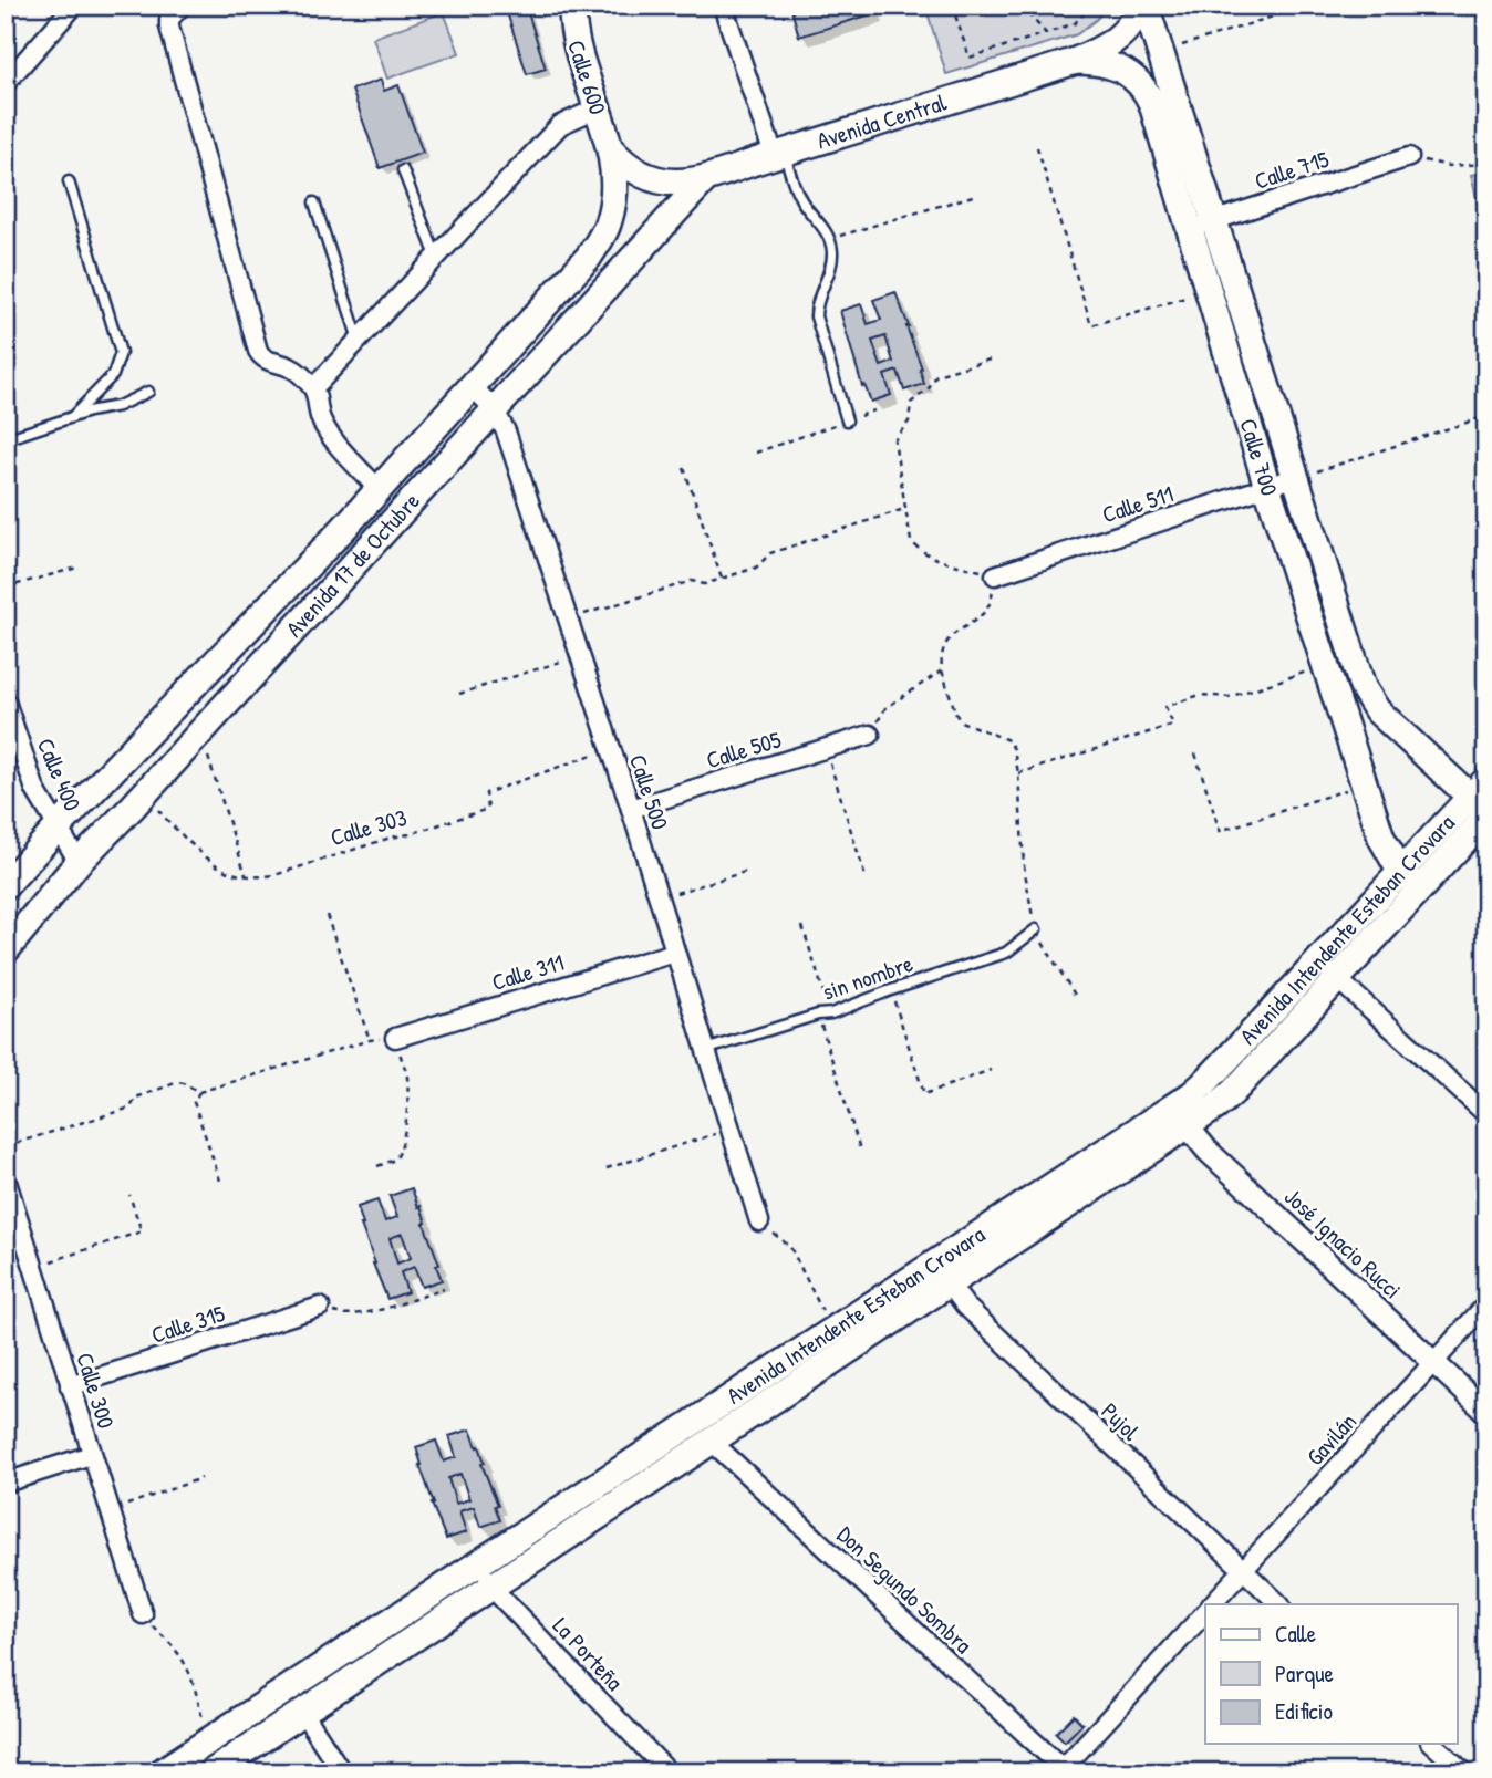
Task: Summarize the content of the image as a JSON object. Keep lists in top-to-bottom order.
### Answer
{
  "streets": {
    "main road": [
      "Calle 600",
      "Avenida Central",
      "Calle 700",
      "Avenida 17 de Octubre",
      "Avenida Intendente Esteban Crovara"
    ],
    "street": [
      "Calle 715",
      "Calle 511",
      "Calle 505",
      "Calle 400",
      "Calle 500",
      "Calle 311",
      "José Ignacio Rucci",
      "Calle 315",
      "Calle 300",
      "Pujol",
      "Gavilán",
      "Don Segundo Sombra",
      "La Porteña"
    ],
    "lane": ["sin nombre"],
    "path": ["Calle 303"]
  },
  "crossings": [
    ["Calle 600", "Avenida Central"],
    ["Calle 600", "Avenida 17 de Octubre"],
    ["Avenida Central", "Calle 700"],
    ["Avenida Central", "Avenida 17 de Octubre"],
    ["Calle 715", "Calle 700"],
    ["Calle 700", "Calle 511"],
    ["Calle 700", "Avenida Intendente Esteban Crovara"],
    ["Avenida 17 de Octubre", "Calle 400"],
    ["Avenida 17 de Octubre", "Calle 500"],
    ["Avenida 17 de Octubre", "Calle 303"],
    ["Calle 505", "Calle 500"],
    ["Calle 500", "Calle 303"],
    ["Calle 500", "Calle 311"],
    ["Calle 500", "sin nombre"],
    ["Avenida Intendente Esteban Crovara", "José Ignacio Rucci"],
    ["Avenida Intendente Esteban Crovara", "Pujol"],
    ["Avenida Intendente Esteban Crovara", "Don Segundo Sombra"],
    ["Avenida Intendente Esteban Crovara", "La Porteña"],
    ["José Ignacio Rucci", "Gavilán"],
    ["Calle 315", "Calle 300"],
    ["Pujol", "Gavilán"],
    ["Gavilán", "Don Segundo Sombra"]
  ],
  "legend": ["Calle", "Parque", "Edificio"]
}
